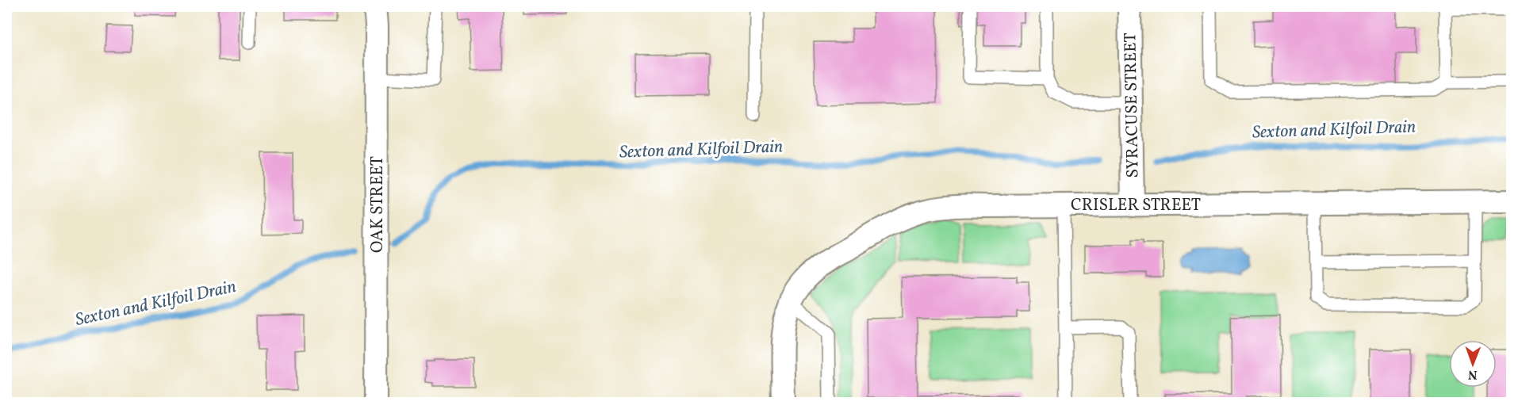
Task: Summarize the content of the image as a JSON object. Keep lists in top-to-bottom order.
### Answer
{
  "streets": {
    "street": ["SYRACUSE STREET", "OAK STREET", "CRISLER STREET"]
  },
  "crossings": [
    ["SYRACUSE STREET", "CRISLER STREET"]
  ],
  "water": ["Sexton and Kilfoil Drain"],
  "north": "bottom"
}
